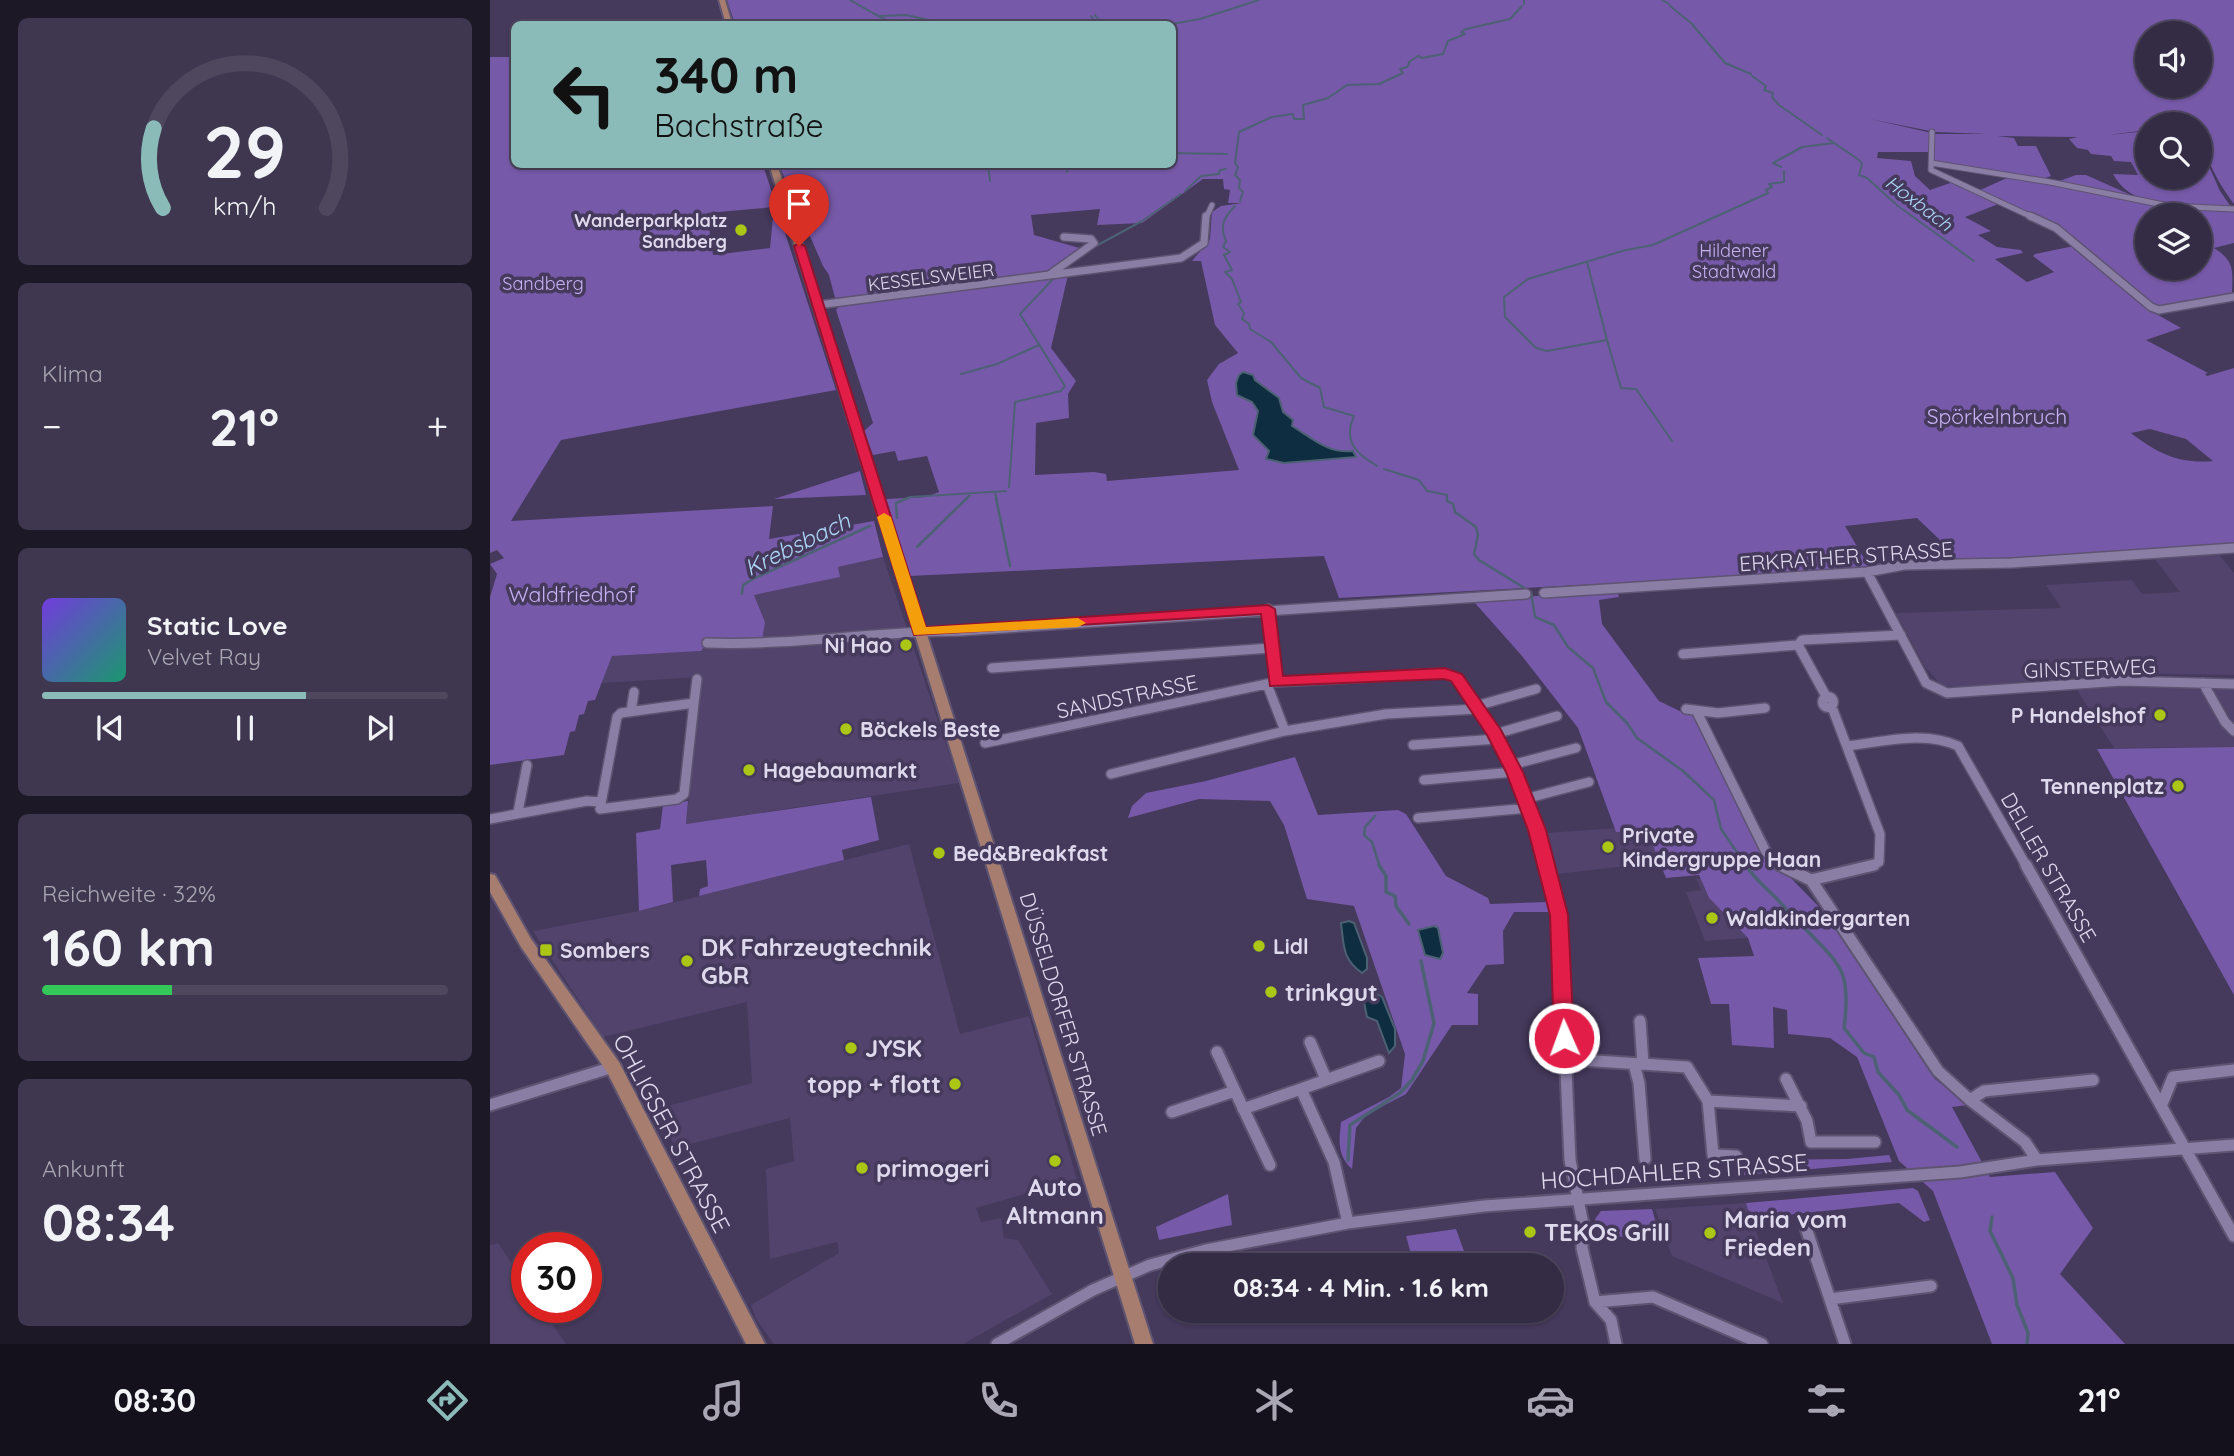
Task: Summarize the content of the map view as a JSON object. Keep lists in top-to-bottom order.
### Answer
{
  "streets": {
    "main road": ["DÜSSELDORFER STRASSE", "OHLIGSER STRASSE"],
    "street": [
      "KESSELSWEIER",
      "ERKRATHER STRASSE",
      "GINSTERWEG",
      "SANDSTRASSE",
      "DELLER STRASSE",
      "HOCHDAHLER STRASSE"
    ]
  },
  "crossings": [
    ["KESSELSWEIER", "DÜSSELDORFER STRASSE"],
    ["SANDSTRASSE", "HOCHDAHLER STRASSE"],
    ["DELLER STRASSE", "HOCHDAHLER STRASSE"],
    ["DÜSSELDORFER STRASSE", "HOCHDAHLER STRASSE"]
  ],
  "water": ["Hoxbach", "Krebsbach"],
  "parks": [
    "Hildener Stadtwald",
    "Sandberg",
    "Spörkelnbruch",
    "Waldfriedhof"
  ],
  "places": {
    "other": [
      "Wanderparkplatz Sandberg",
      "Ni Hao",
      "P Handelshof",
      "Böckels Beste",
      "Hagebaumarkt",
      "Tennenplatz",
      "Private Kindergruppe Haan",
      "Bed&Breakfast",
      "Waldkindergarten",
      "Lidl",
      "DK Fahrzeugtechnik GbR",
      "trinkgut",
      "JYSK",
      "topp + flott",
      "Auto Altmann",
      "primogeri",
      "TEKOs Grill",
      "Maria vom Frieden"
    ],
    "transit": ["Sombers"]
  },
  "page": {
    "turn": ["340 m", "Bachstraße"],
    "tile": [
      "Klima",
      ["Reichweite · 32%", "160 km"],
      ["Ankunft", "08:34"]
    ],
    "heat": ["−", "21°", "+"],
    "song": ["Static Love", "Velvet Ray"],
    "limit": "30",
    "trip": "08:34 · 4 Min. · 1.6 km",
    "tabs": ["08:30", "21°"],
    "gauge": ["29", "km/h"]
  }
}
